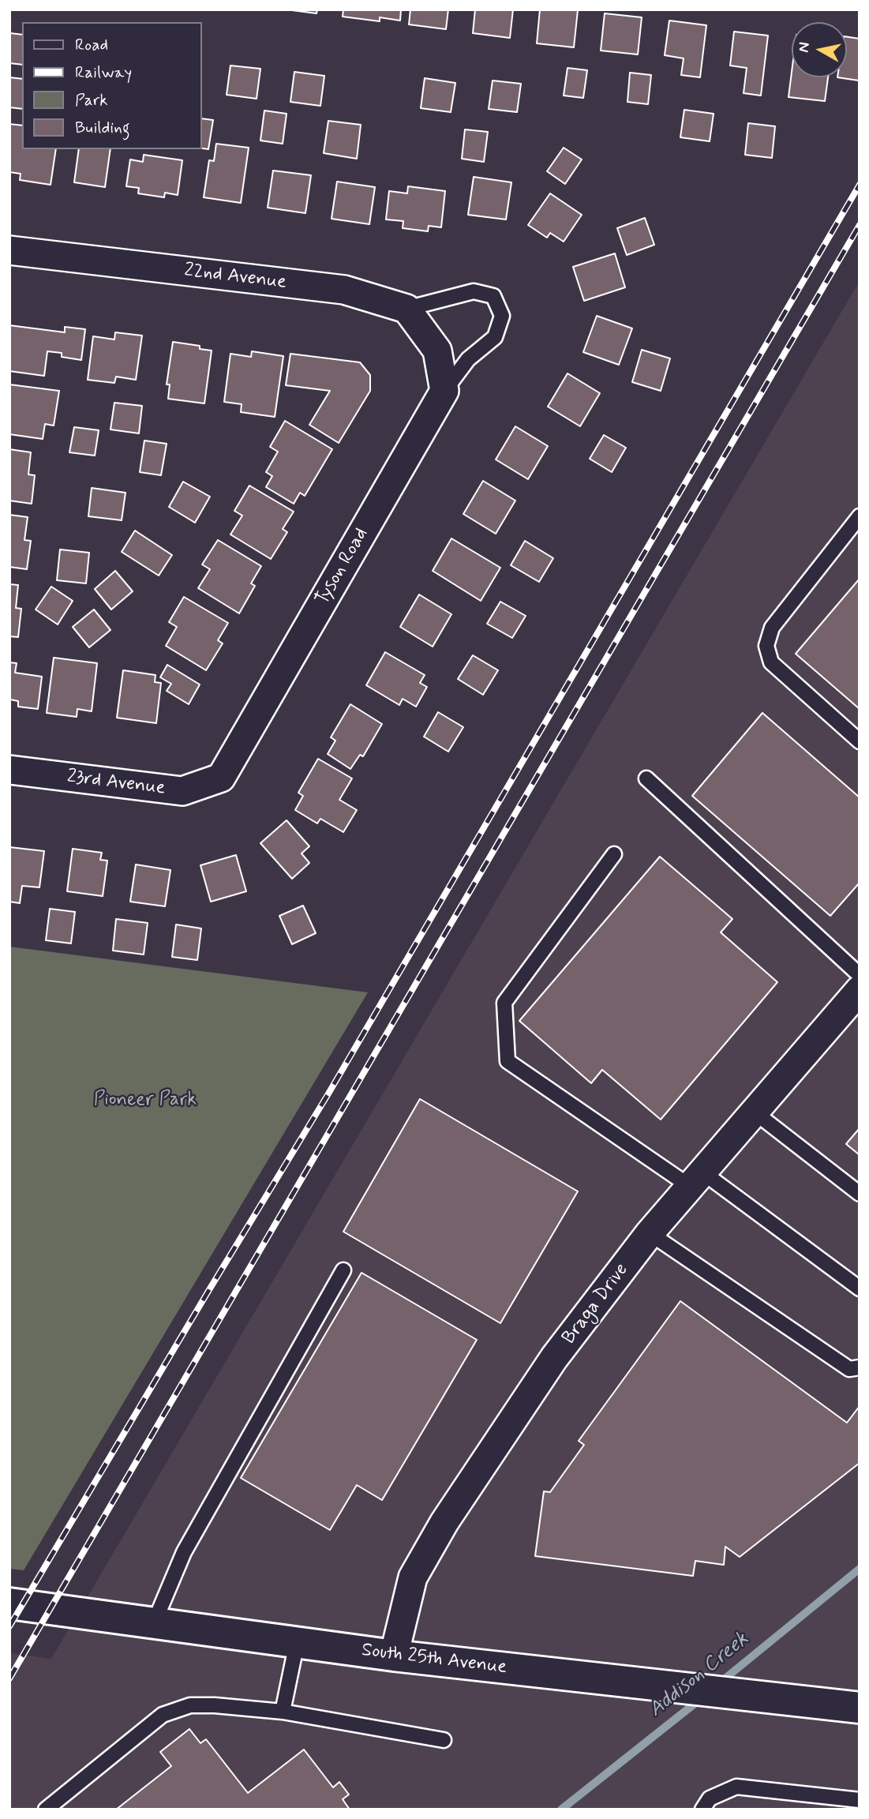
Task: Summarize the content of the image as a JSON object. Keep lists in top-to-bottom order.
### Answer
{
  "streets": {
    "main road": ["South 25th Avenue"],
    "street": [
      "22nd Avenue",
      "Tyson Road",
      "23rd Avenue",
      "Braga Drive"
    ]
  },
  "crossings": [
    ["Tyson Road", "23rd Avenue"],
    ["Braga Drive", "South 25th Avenue"]
  ],
  "water": ["Addison Creek"],
  "parks": ["Pioneer Park"],
  "legend": [
    "Road",
    "Railway",
    "Park",
    "Building"
  ],
  "north": "left"
}
